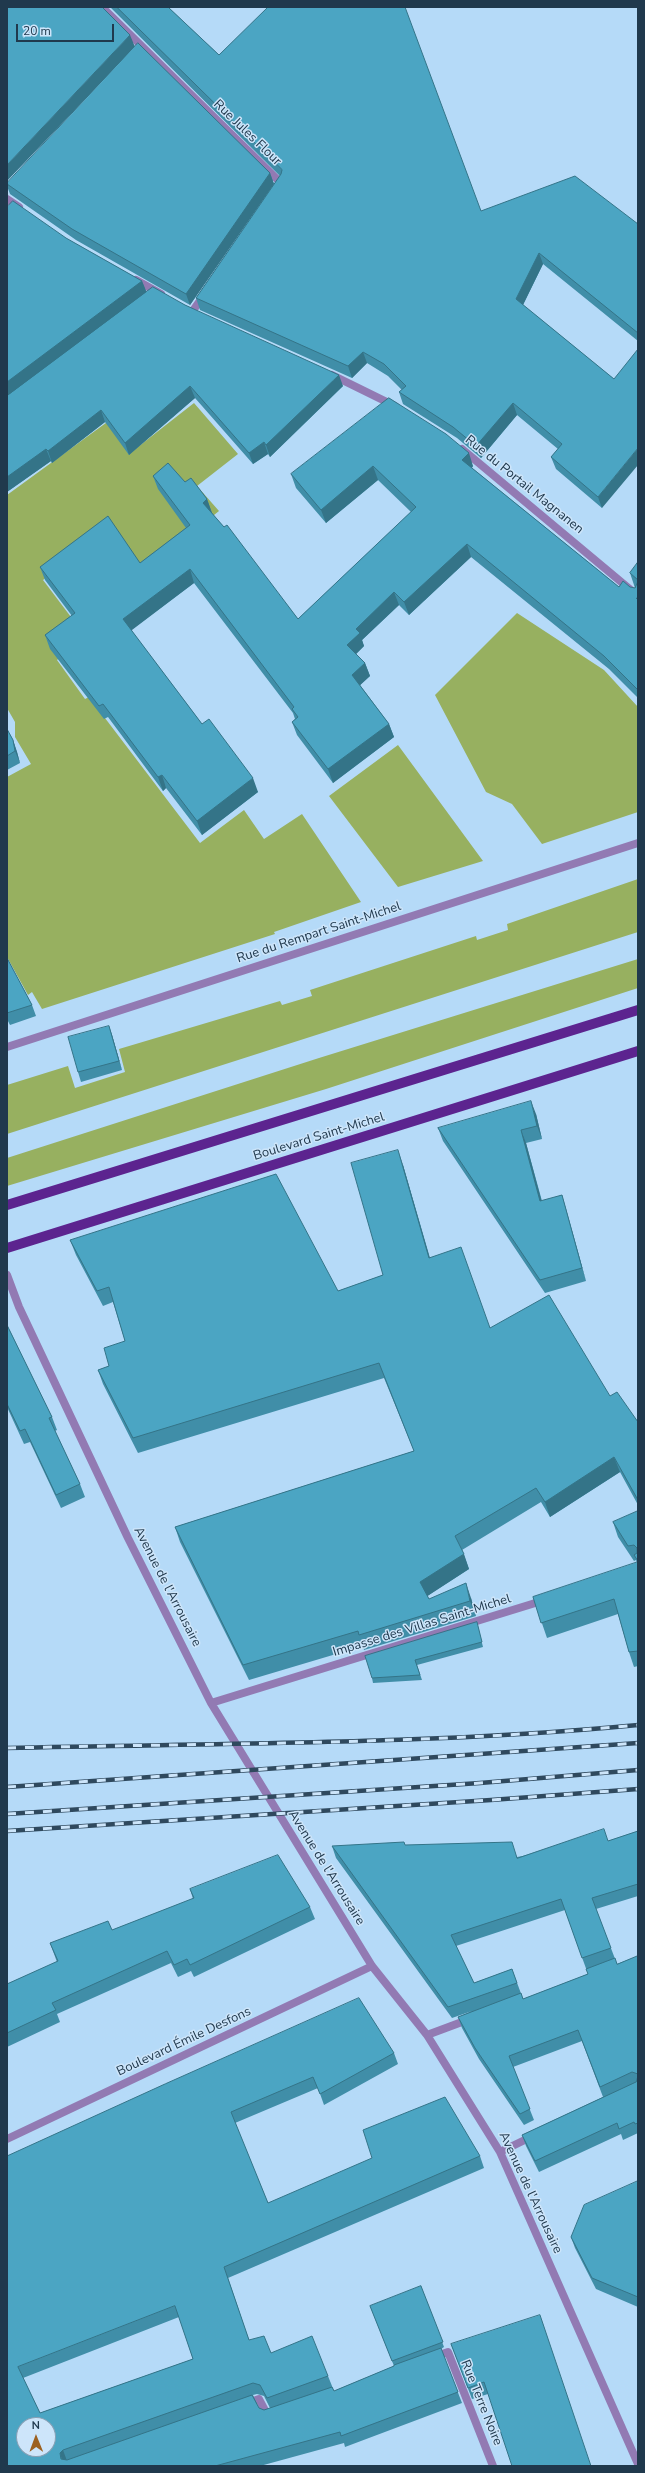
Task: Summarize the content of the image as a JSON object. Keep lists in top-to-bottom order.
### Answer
{
  "streets": {
    "main road": ["Boulevard Saint-Michel"],
    "street": [
      "Rue Jules Flour",
      "Rue du Portail Magnanen",
      "Rue du Rempart Saint-Michel",
      "Avenue de l'Arrousaire",
      "Impasse des Villas Saint-Michel",
      "Boulevard Émile Desfons",
      "Rue Terre Noire"
    ]
  },
  "crossings": [
    ["Avenue de l'Arrousaire", "Impasse des Villas Saint-Michel"],
    ["Avenue de l'Arrousaire", "Boulevard Émile Desfons"]
  ],
  "scale_bar": "20 m",
  "north": "top"
}
